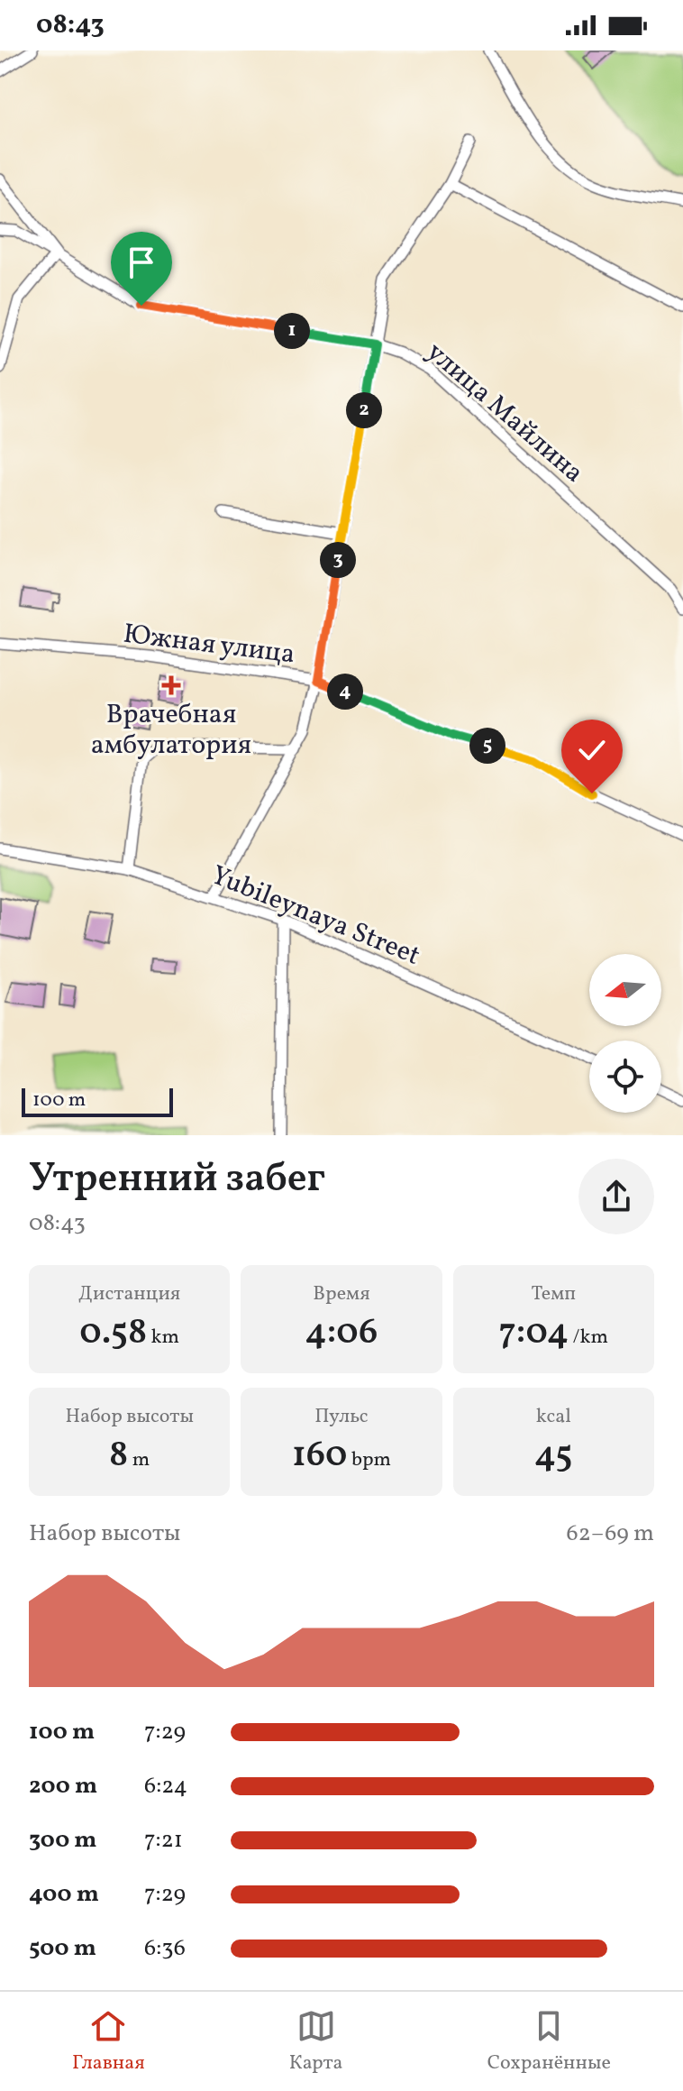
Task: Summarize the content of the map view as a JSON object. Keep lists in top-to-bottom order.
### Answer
{
  "streets": {
    "street": ["улица Майлина", "Южная улица", "Yubileynaya Street"]
  },
  "places": {
    "health": ["Врачебная амбулатория"]
  },
  "scale_bar": "100 m",
  "north": "left",
  "page": {
    "status": "08:43",
    "pins": [
      "1",
      "2",
      "3",
      "4",
      "5"
    ],
    "scale": "100 m",
    "heading": ["Утренний забег", "08:43"],
    "stats": [
      ["Дистанция", "0.58 km"],
      ["Время", "4:06"],
      ["Темп", "7:04 /km"],
      ["Набор высоты", "8 m"],
      ["Пульс", "160 bpm"],
      ["kcal", "45"]
    ],
    "chart": ["Набор высоты", "62–69 m"],
    "list": [
      {
        "name": "100 m",
        "note": "7:29"
      },
      {
        "name": "200 m",
        "note": "6:24"
      },
      {
        "name": "300 m",
        "note": "7:21"
      },
      {
        "name": "400 m",
        "note": "7:29"
      },
      {
        "name": "500 m",
        "note": "6:36"
      }
    ],
    "tabs": ["Главная", "Карта", "Сохранённые"]
  }
}
